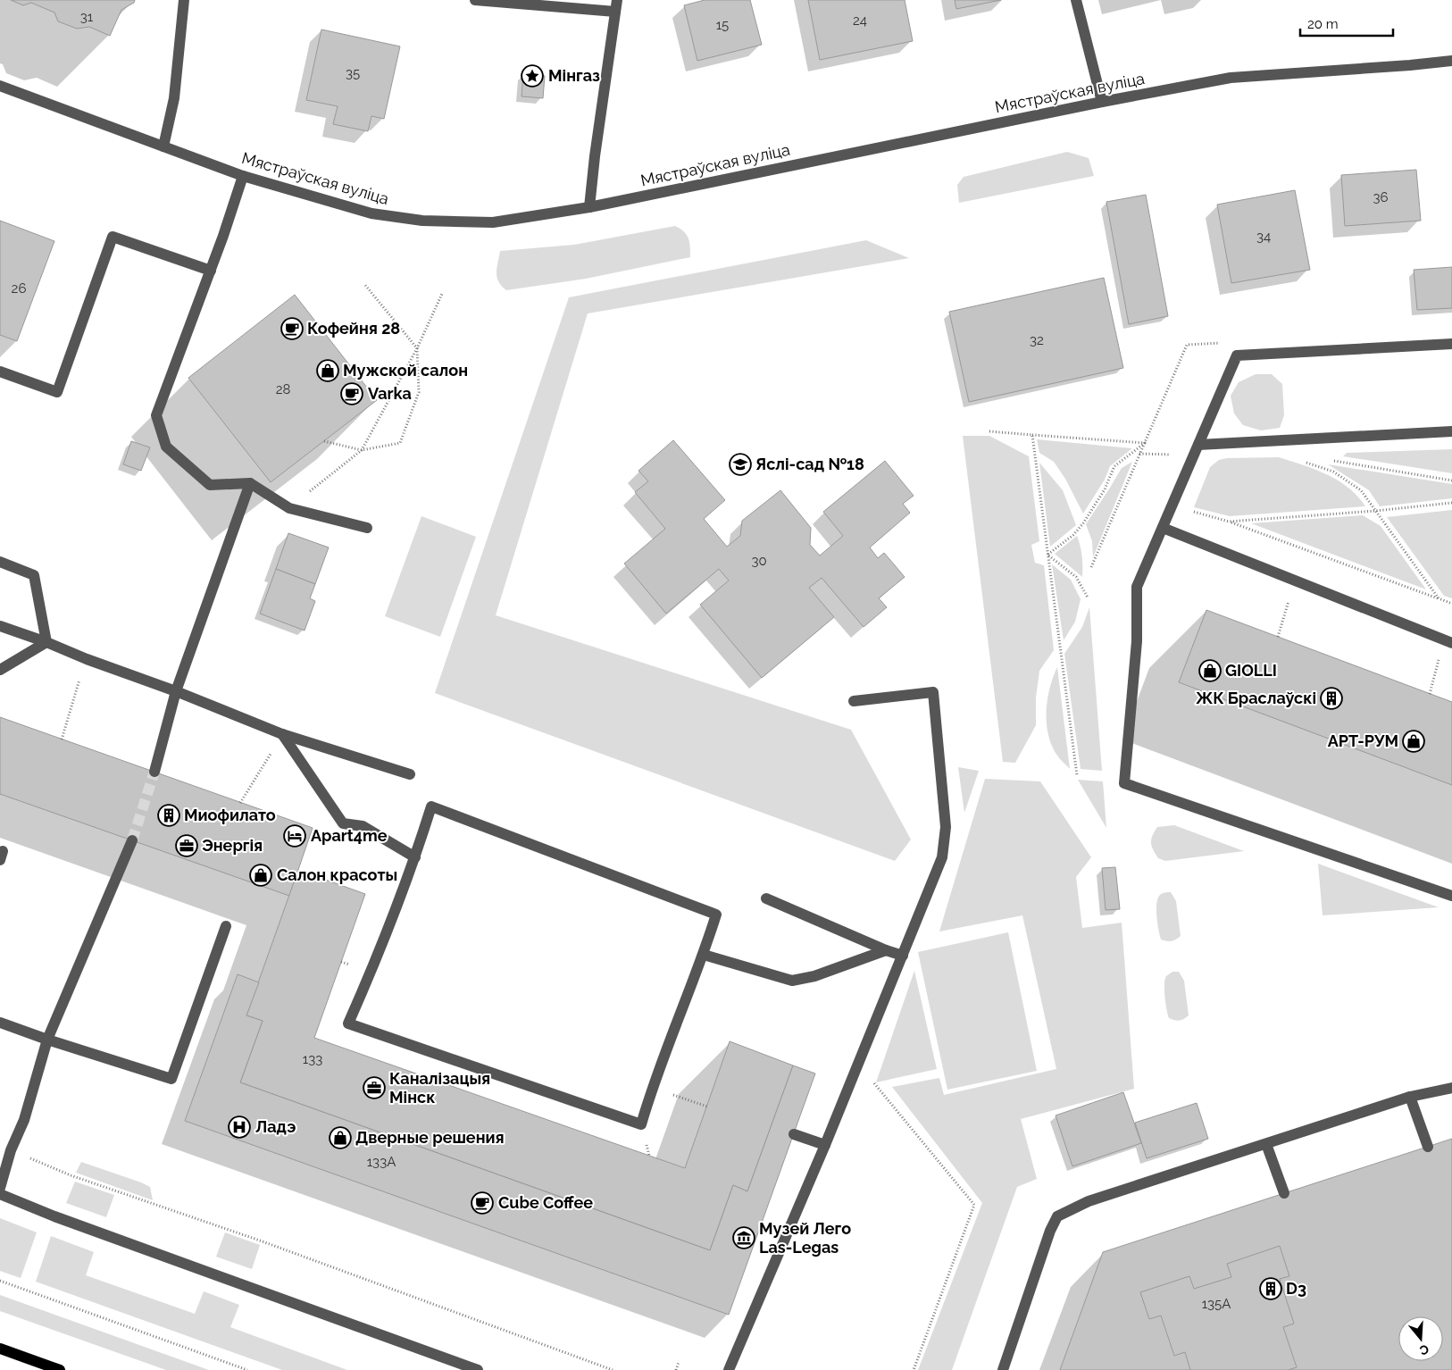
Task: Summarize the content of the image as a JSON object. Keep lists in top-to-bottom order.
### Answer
{
  "streets": {
    "street": ["Мястраўская вуліца"]
  },
  "places": {
    "place": ["Мінгаз"],
    "cafe": ["Кофейня 28", "Varka", "Cube Coffee"],
    "shop": [
      "Мужской салон",
      "GIOLLI",
      "АРТ-РУМ",
      "Салон красоты",
      "Дверные решения"
    ],
    "school or university": ["Яслі-сад №18"],
    "building": ["ЖК Браслаўскі", "Миофилато", "D3"],
    "hotel": ["Apart4me"],
    "office": ["Энергія", "Каналізацыя Мінск"],
    "hospital": ["Ладэ"],
    "museum": ["Музей Лего Las-Legas"]
  },
  "house_numbers": [
    "31",
    "24",
    "15",
    "35",
    "36",
    "34",
    "26",
    "32",
    "28",
    "30",
    "133",
    "133А",
    "135А"
  ],
  "scale_bar": "20 m",
  "north": "bottom"
}
